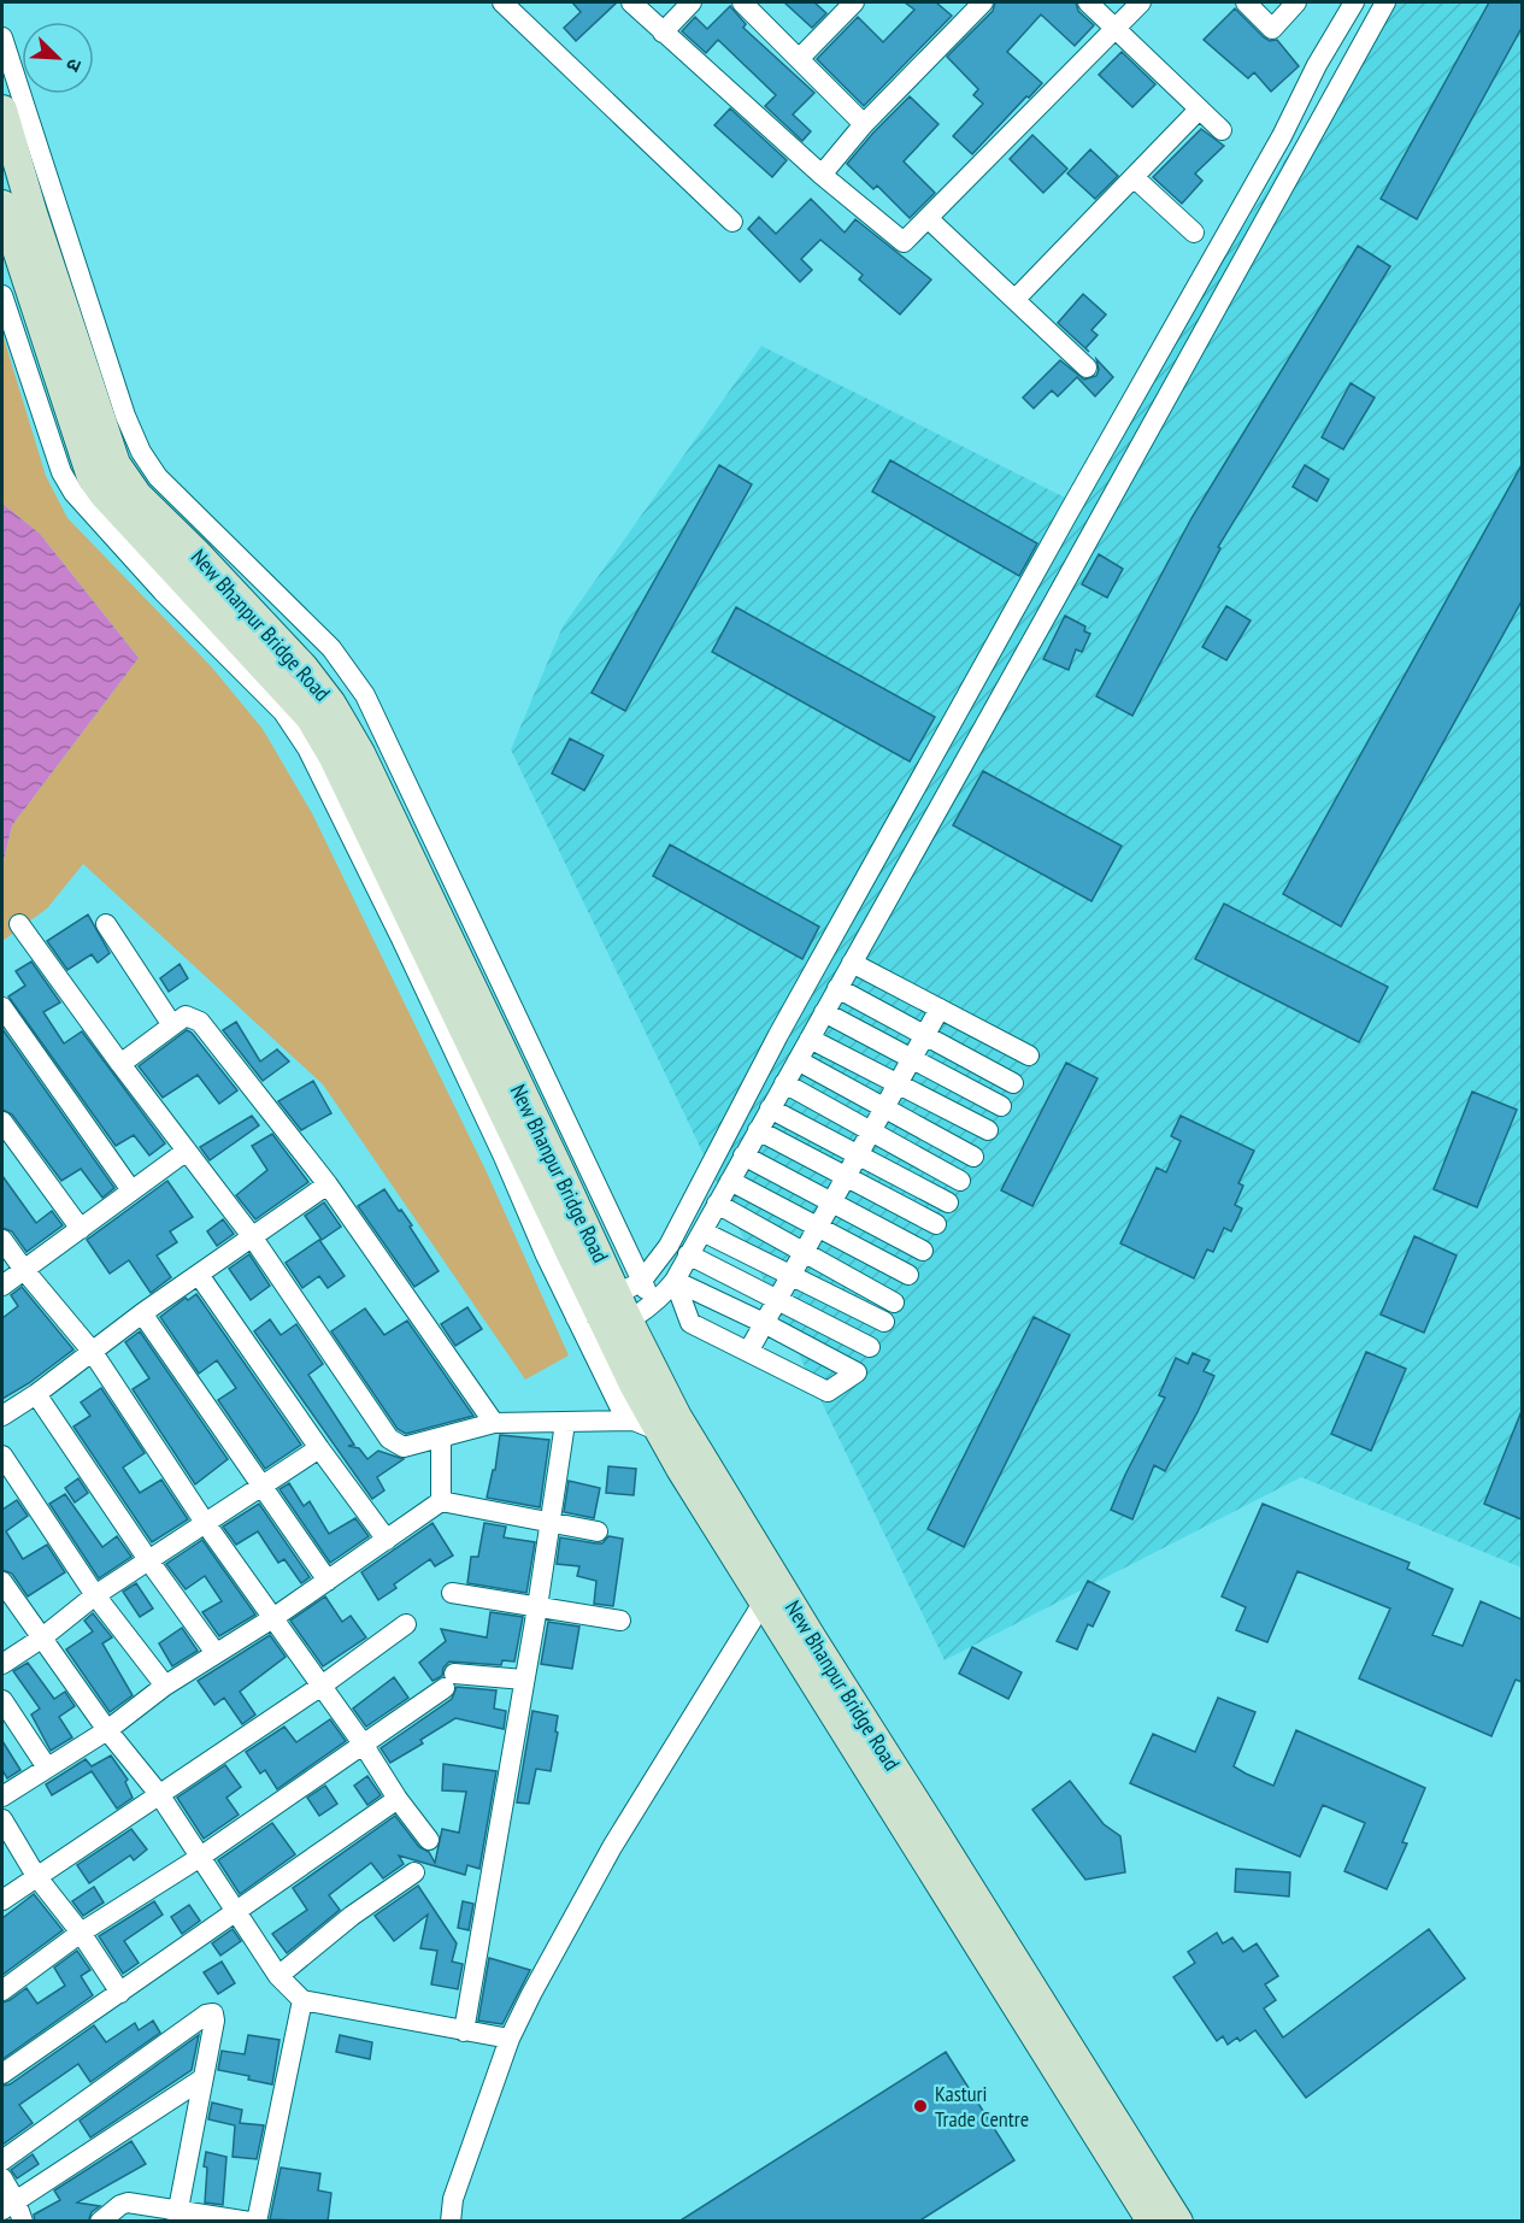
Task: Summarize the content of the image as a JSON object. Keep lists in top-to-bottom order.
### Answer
{
  "streets": {
    "street": ["New Bhanpur Bridge Road"]
  },
  "places": ["Kasturi Trade Centre"],
  "north": "bottom right"
}
